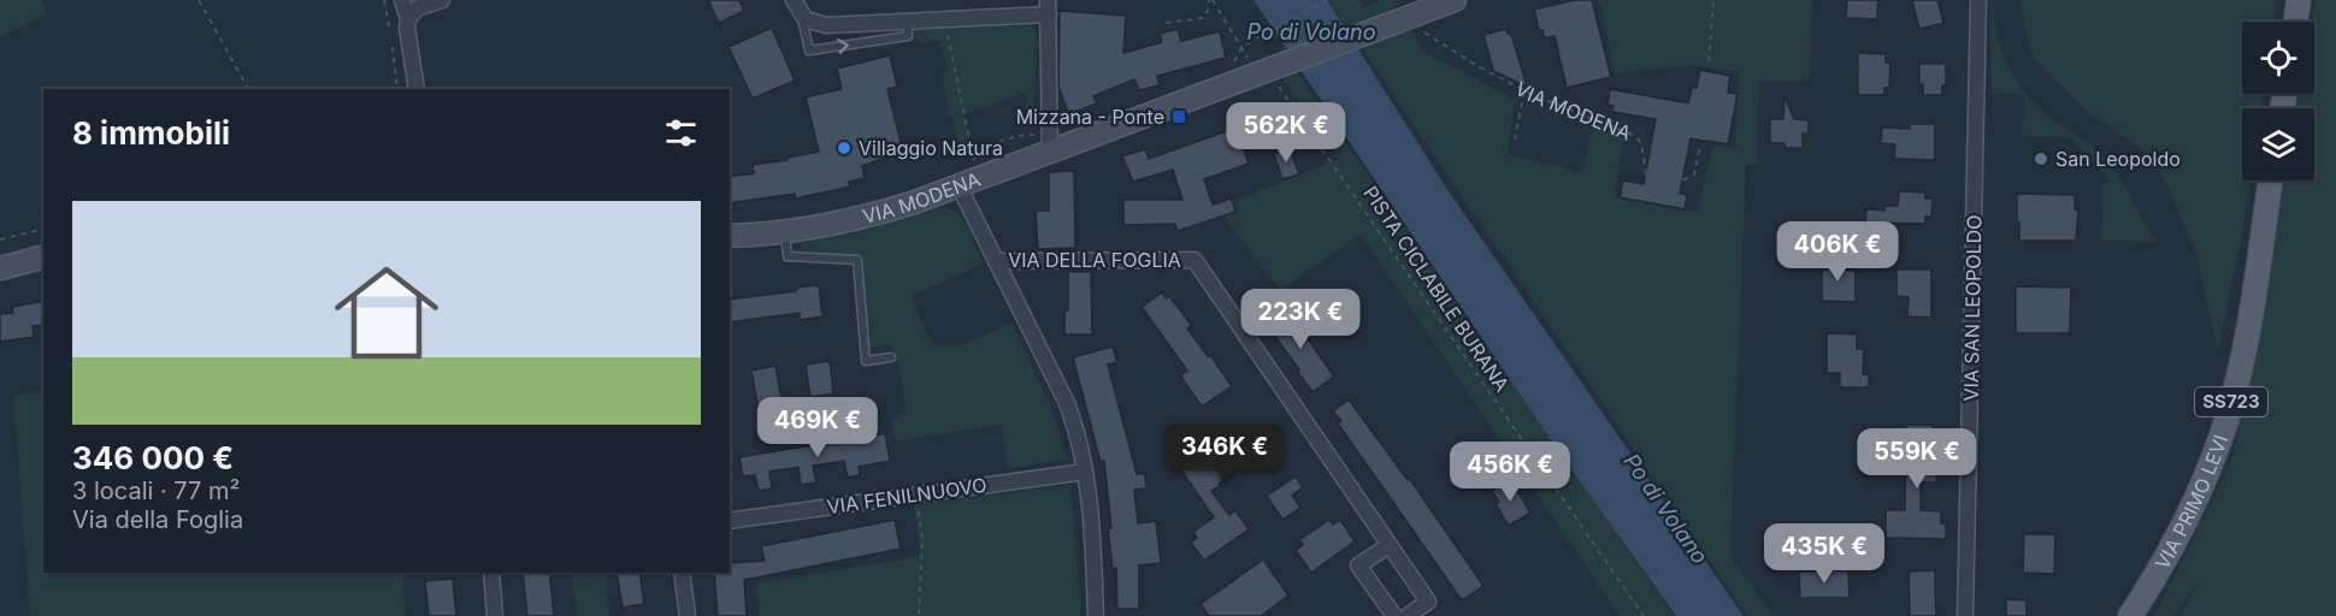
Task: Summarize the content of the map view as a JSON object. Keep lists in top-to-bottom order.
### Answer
{
  "streets": {
    "main road": ["VIA MODENA", "SS723", "VIA PRIMO LEVI"],
    "street": ["VIA DELLA FOGLIA", "VIA SAN LEOPOLDO", "VIA FENILNUOVO"],
    "path": ["PISTA CICLABILE BURANA"]
  },
  "crossings": [
    ["VIA MODENA", "PISTA CICLABILE BURANA"]
  ],
  "water": ["Po di Volano"],
  "places": {
    "transit": ["Mizzana - Ponte"],
    "other": ["Villaggio Natura", "San Leopoldo"]
  },
  "page": {
    "heading": "8 immobili",
    "price": [
      "562K €",
      "406K €",
      "223K €",
      "469K €",
      "346K €",
      "559K €",
      "456K €",
      "435K €"
    ],
    "list": [
      {
        "name": "346 000 €",
        "note": "3 locali · 77 m² · Via della Foglia"
      }
    ]
  }
}
